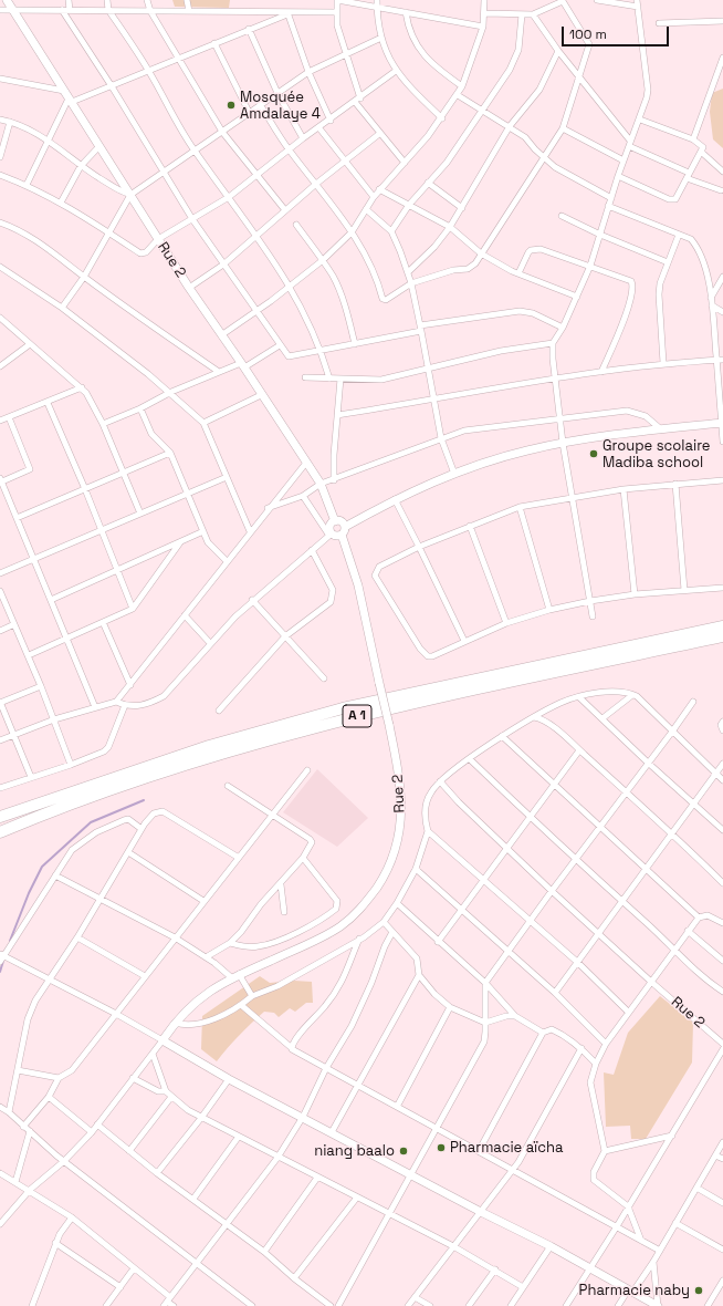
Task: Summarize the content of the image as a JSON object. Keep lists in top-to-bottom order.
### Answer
{
  "streets": {
    "highway": ["A 1"],
    "street": ["Rue 2"]
  },
  "places": [
    "Mosquée Amdalaye 4",
    "Groupe scolaire Madiba school",
    "Pharmacie aïcha",
    "niang baalo",
    "Pharmacie naby"
  ],
  "scale_bar": "100 m"
}
